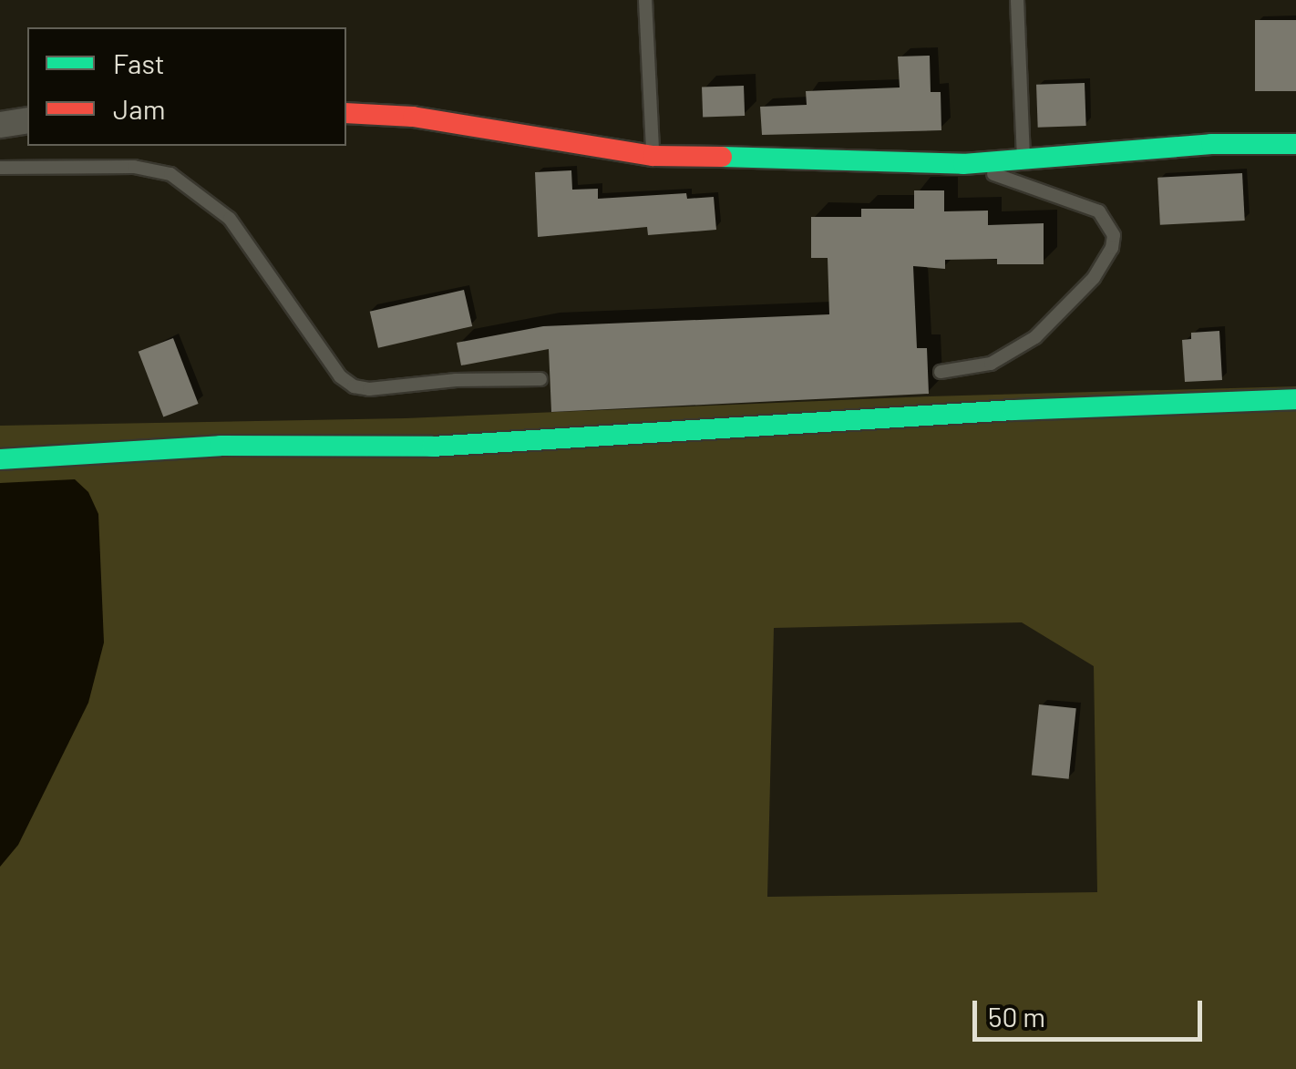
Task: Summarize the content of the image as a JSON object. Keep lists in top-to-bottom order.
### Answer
{
  "legend": ["Fast", "Jam"],
  "scale_bar": "50 m"
}
